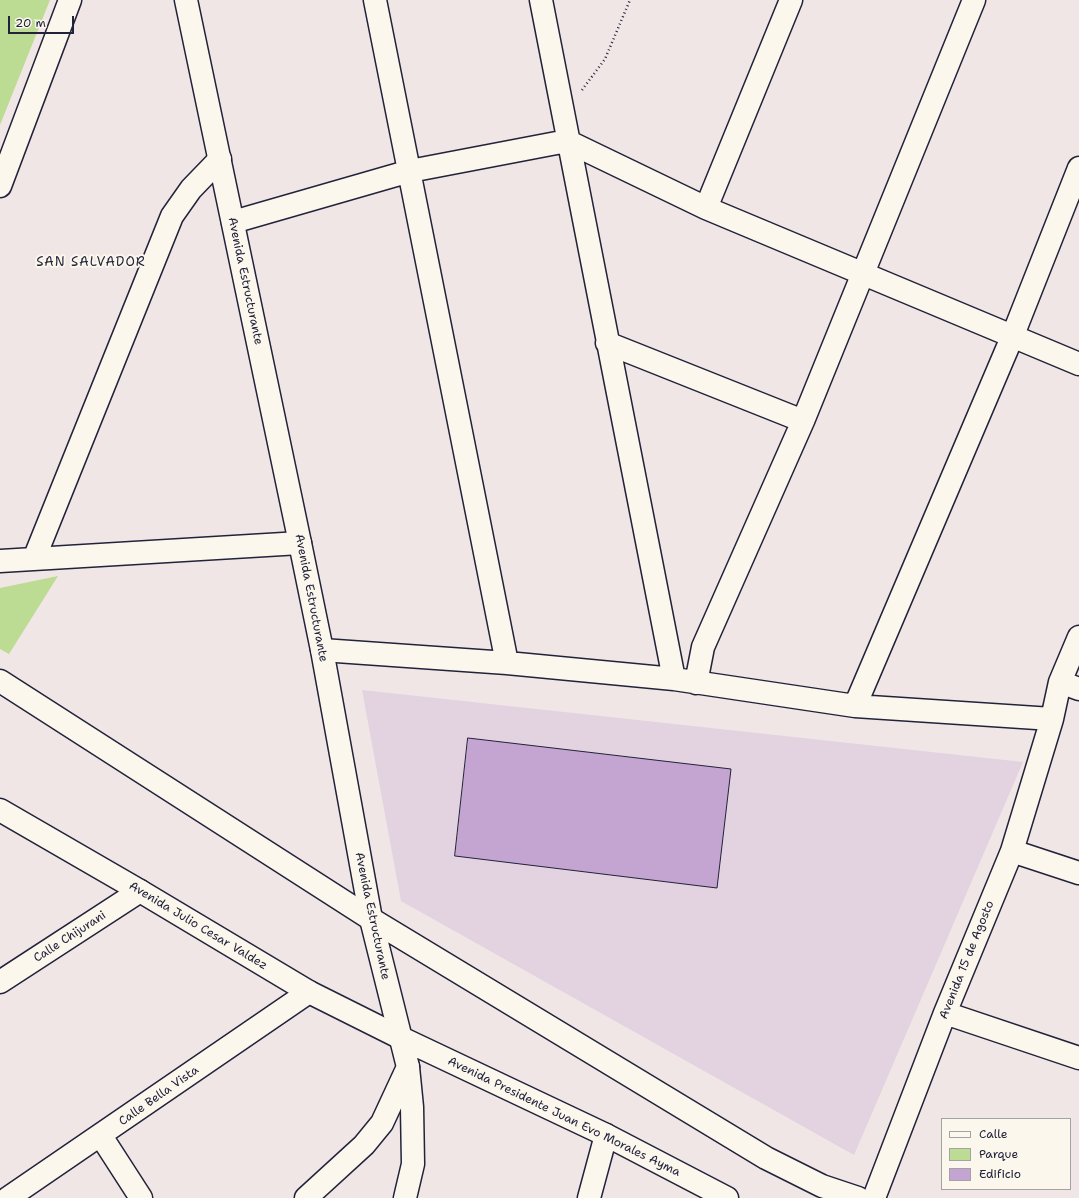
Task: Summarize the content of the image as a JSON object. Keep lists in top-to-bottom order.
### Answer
{
  "streets": {
    "street": [
      "Avenida Estructurante",
      "Avenida Julio Cesar Valdez",
      "Calle Chijurani",
      "Avenida 15 de Agosto",
      "Calle Bella Vista",
      "Avenida Presidente Juan Evo Morales Ayma"
    ]
  },
  "crossings": [
    ["Avenida Estructurante", "Avenida Julio Cesar Valdez"],
    ["Avenida Estructurante", "Avenida Presidente Juan Evo Morales Ayma"],
    ["Avenida Julio Cesar Valdez", "Calle Chijurani"],
    ["Avenida Julio Cesar Valdez", "Calle Bella Vista"],
    ["Avenida Julio Cesar Valdez", "Avenida Presidente Juan Evo Morales Ayma"]
  ],
  "districts": ["SAN SALVADOR"],
  "legend": ["Calle", "Parque", "Edificio"],
  "scale_bar": "20 m"
}
